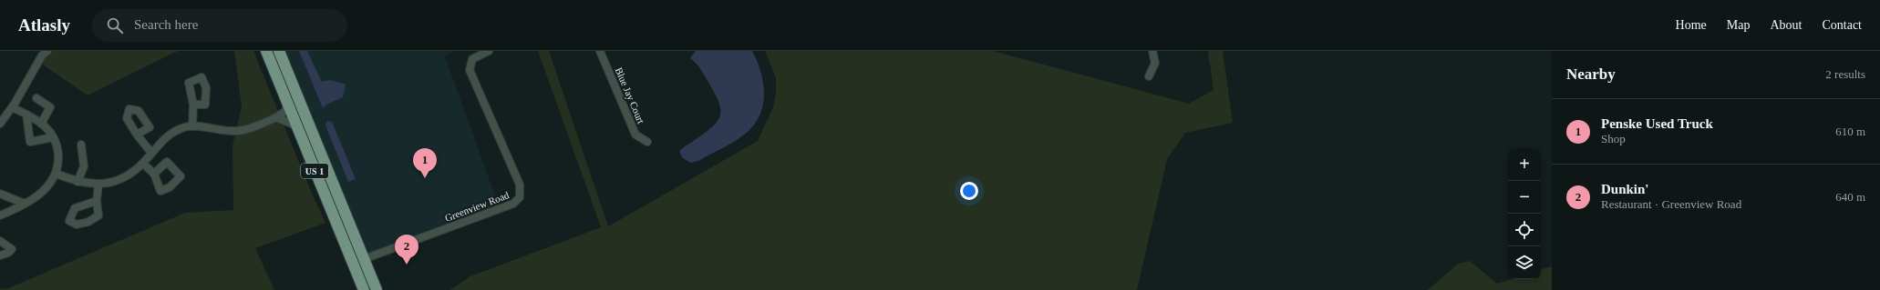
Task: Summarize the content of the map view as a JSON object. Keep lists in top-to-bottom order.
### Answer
{
  "streets": {
    "highway": ["US 1"],
    "street": ["Blue Jay Court", "Greenview Road"]
  },
  "crossings": [
    ["US 1", "Greenview Road"]
  ],
  "page": {
    "header": "Atlasly",
    "search": "Search here",
    "nav": [
      "Home",
      "Map",
      "About",
      "Contact"
    ],
    "heading": ["Nearby", "2 results"],
    "list": [
      {
        "mark": "1",
        "name": "Penske Used Truck",
        "note": "Shop",
        "value": "610 m"
      },
      {
        "mark": "2",
        "name": "Dunkin'",
        "note": "Restaurant · Greenview Road",
        "value": "640 m"
      }
    ],
    "map_buttons": ["+", "−"],
    "pins": ["1", "2"]
  }
}
